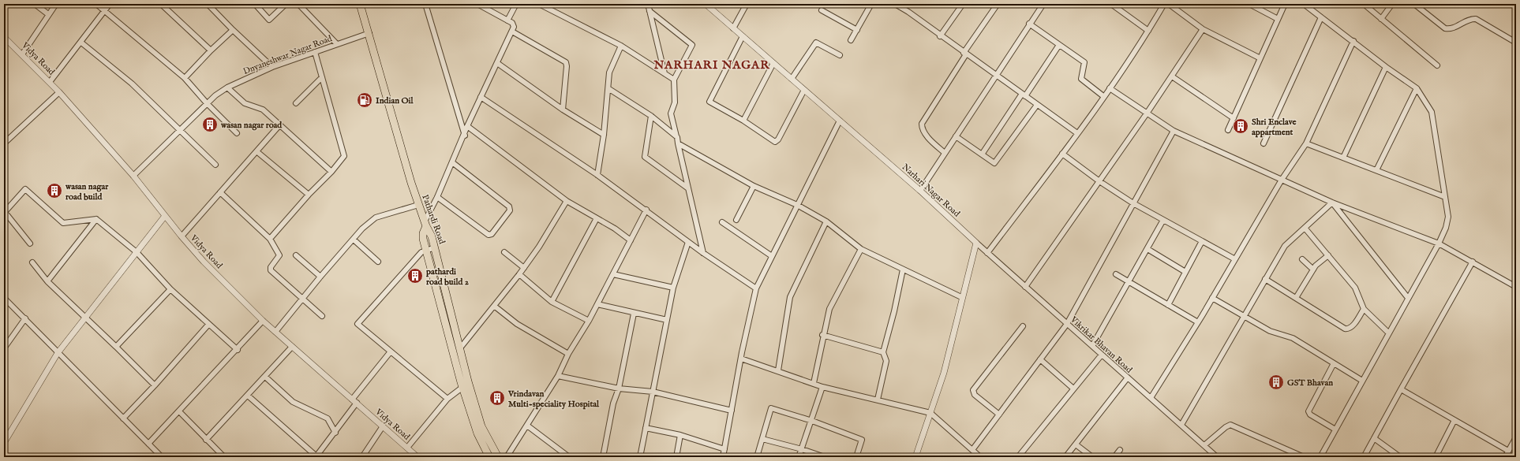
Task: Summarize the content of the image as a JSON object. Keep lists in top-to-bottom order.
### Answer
{
  "streets": {
    "main road": ["Pathardi Road"],
    "street": [
      "Dnyaneshwar Nagar Road",
      "Vidya Road",
      "Narhari Nagar Road",
      "Vikrikar Bhavan Road"
    ]
  },
  "crossings": [
    ["Dnyaneshwar Nagar Road", "Vidya Road"],
    ["Dnyaneshwar Nagar Road", "Pathardi Road"],
    ["Narhari Nagar Road", "Vikrikar Bhavan Road"]
  ],
  "districts": ["NARHARI NAGAR"],
  "places": {
    "fuel station": ["Indian Oil"],
    "building": [
      "wasan nagar road",
      "Shri Enclave appartment",
      "wasan nagar road build",
      "pathardi road build 2",
      "GST Bhavan",
      "Vrindavan Multi-speciality Hospital"
    ]
  }
}
